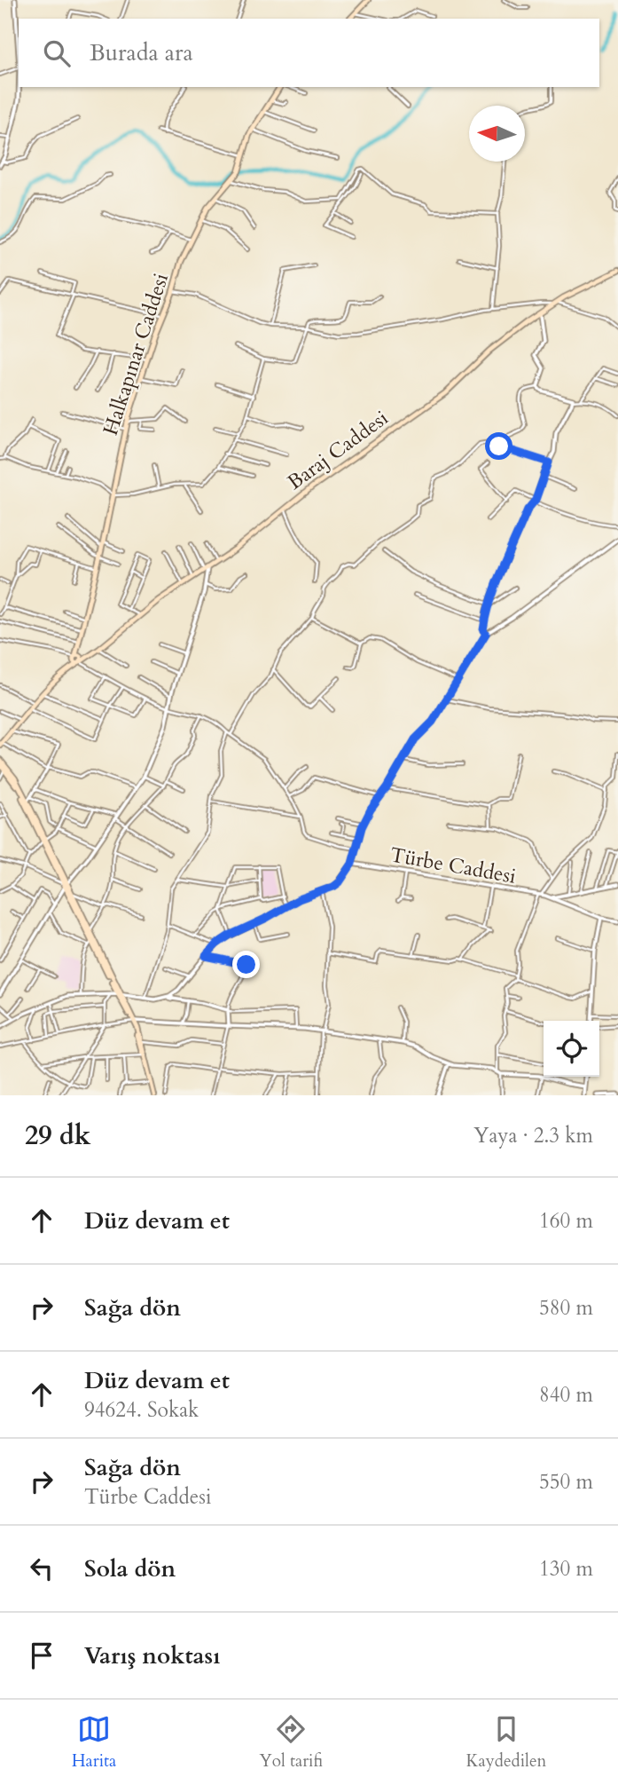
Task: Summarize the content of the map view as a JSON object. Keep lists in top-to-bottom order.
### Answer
{
  "streets": {
    "main road": ["Halkapınar Caddesi", "Baraj Caddesi"],
    "street": ["Türbe Caddesi"]
  },
  "crossings": [
    ["Halkapınar Caddesi", "Baraj Caddesi"]
  ],
  "north": "left",
  "page": {
    "search": "Burada ara",
    "heading": ["29 dk", "Yaya · 2.3 km"],
    "list": [
      ["Düz devam et", "160 m"],
      ["Sağa dön", "580 m"],
      ["Düz devam et", "94624. Sokak", "840 m"],
      ["Sağa dön", "Türbe Caddesi", "550 m"],
      ["Sola dön", "130 m"],
      "Varış noktası"
    ],
    "nav": ["Harita", "Yol tarifi", "Kaydedilen"]
  }
}
